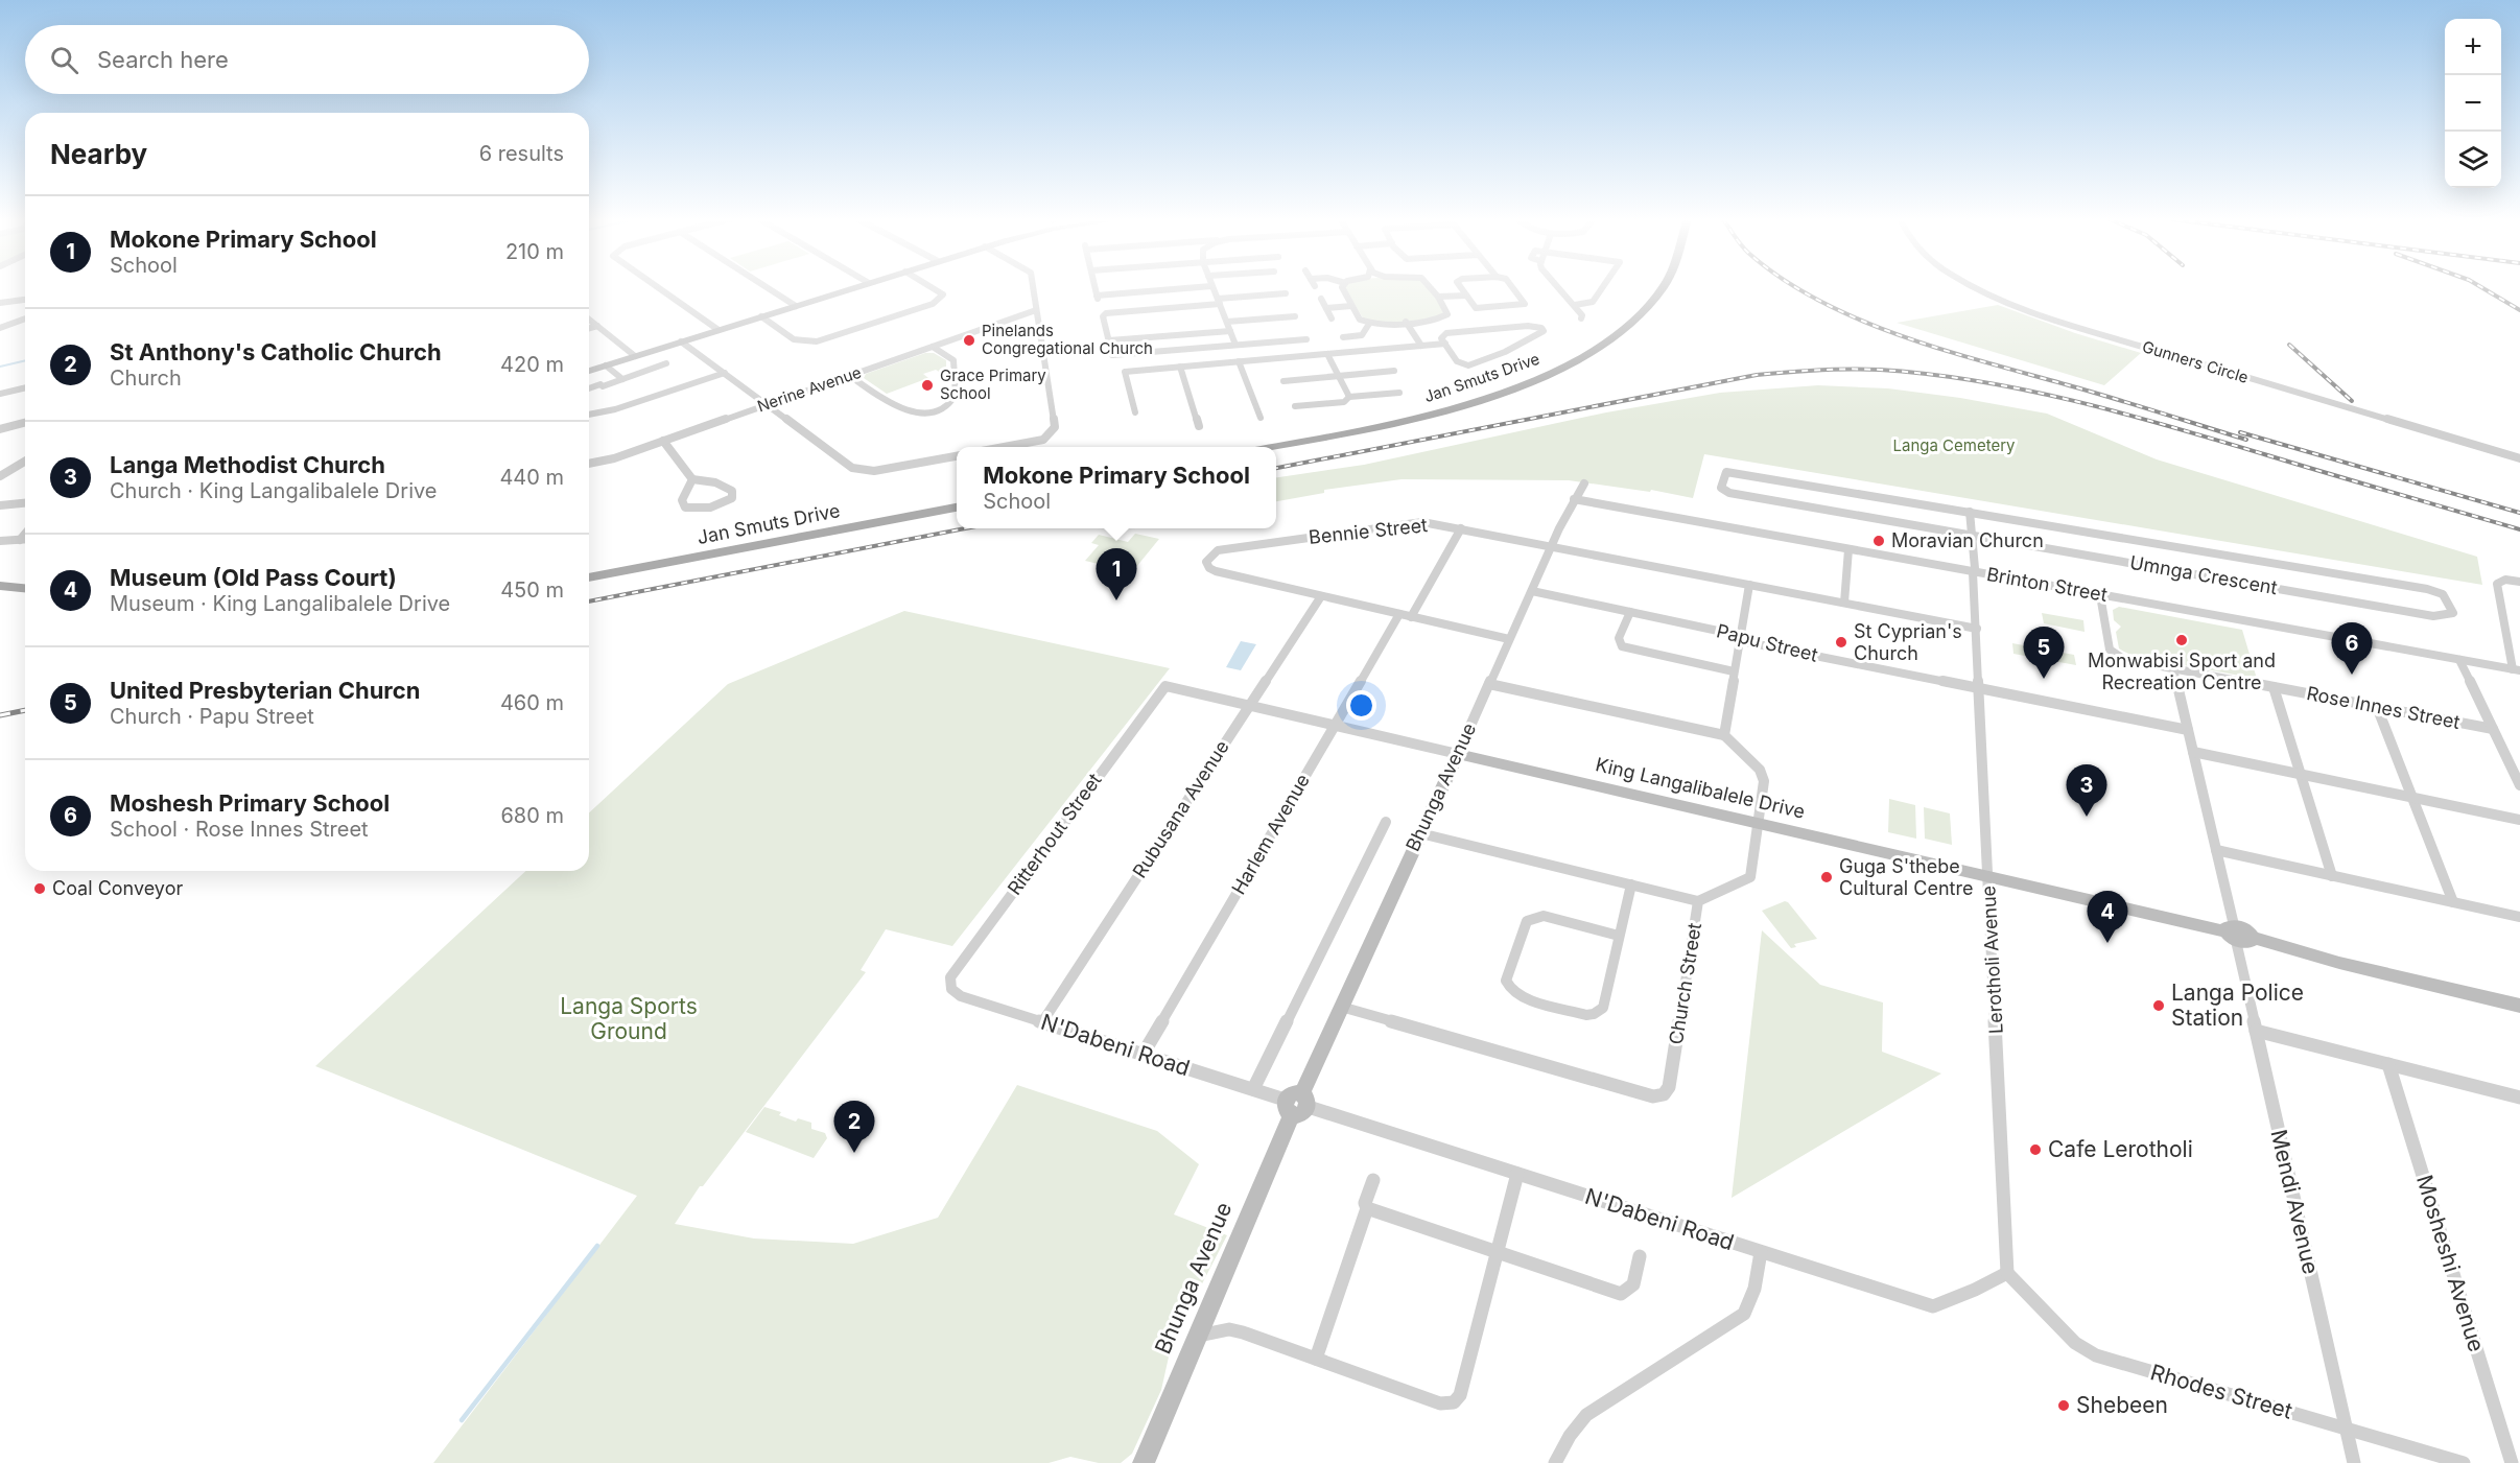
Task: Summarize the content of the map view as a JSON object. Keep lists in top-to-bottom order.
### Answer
{
  "streets": {
    "main road": ["Jan Smuts Drive"],
    "street": [
      "Gunners Circle",
      "Nerine Avenue",
      "Bennie Street",
      "Umnga Crescent",
      "Brinton Street",
      "Papu Street",
      "Rose Innes Street",
      "Bhunga Avenue",
      "King Langalibalele Drive",
      "Rubusana Avenue",
      "Ritterhout Street",
      "Harlem Avenue",
      "Lerotholi Avenue",
      "Church Street",
      "N'Dabeni Road",
      "Mendi Avenue",
      "Mosheshi Avenue",
      "Rhodes Street"
    ]
  },
  "crossings": [
    ["Bennie Street", "Bhunga Avenue"],
    ["Bennie Street", "Rubusana Avenue"],
    ["Bennie Street", "Harlem Avenue"],
    ["Bennie Street", "Lerotholi Avenue"],
    ["Umnga Crescent", "Lerotholi Avenue"],
    ["Brinton Street", "Rose Innes Street"],
    ["Brinton Street", "Bhunga Avenue"],
    ["Brinton Street", "Lerotholi Avenue"],
    ["Papu Street", "Bhunga Avenue"],
    ["Papu Street", "Lerotholi Avenue"],
    ["Papu Street", "Mendi Avenue"],
    ["Rose Innes Street", "Mendi Avenue"],
    ["Bhunga Avenue", "King Langalibalele Drive"],
    ["Bhunga Avenue", "Church Street"],
    ["Bhunga Avenue", "N'Dabeni Road"],
    ["King Langalibalele Drive", "Rubusana Avenue"],
    ["King Langalibalele Drive", "Ritterhout Street"],
    ["King Langalibalele Drive", "Harlem Avenue"],
    ["King Langalibalele Drive", "Lerotholi Avenue"],
    ["King Langalibalele Drive", "Church Street"],
    ["King Langalibalele Drive", "Mendi Avenue"],
    ["Rubusana Avenue", "N'Dabeni Road"],
    ["Ritterhout Street", "N'Dabeni Road"],
    ["Harlem Avenue", "N'Dabeni Road"],
    ["Lerotholi Avenue", "N'Dabeni Road"],
    ["Lerotholi Avenue", "Rhodes Street"],
    ["N'Dabeni Road", "Rhodes Street"],
    ["Mendi Avenue", "Rhodes Street"]
  ],
  "parks": ["Langa Cemetery", "Langa Sports Ground"],
  "places": [
    "Pinelands Congregational Church",
    "Grace Primary School",
    "Moravian Churcn",
    "Monwabisi Sport and Recreation Centre",
    "St Cyprian's Church",
    "Guga S'thebe Cultural Centre",
    "Coal Conveyor",
    "Langa Police Station",
    "Cafe Lerotholi",
    "Shebeen"
  ],
  "page": {
    "map_buttons": ["+", "−"],
    "search": "Search here",
    "heading": ["Nearby", "6 results"],
    "list": [
      {
        "mark": "1",
        "name": "Mokone Primary School",
        "note": "School",
        "value": "210 m"
      },
      {
        "mark": "2",
        "name": "St Anthony's Catholic Church",
        "note": "Church",
        "value": "420 m"
      },
      {
        "mark": "3",
        "name": "Langa Methodist Church",
        "note": "Church · King Langalibalele Drive",
        "value": "440 m"
      },
      {
        "mark": "4",
        "name": "Museum (Old Pass Court)",
        "note": "Museum · King Langalibalele Drive",
        "value": "450 m"
      },
      {
        "mark": "5",
        "name": "United Presbyterian Churcn",
        "note": "Church · Papu Street",
        "value": "460 m"
      },
      {
        "mark": "6",
        "name": "Moshesh Primary School",
        "note": "School · Rose Innes Street",
        "value": "680 m"
      }
    ],
    "popup": ["Mokone Primary School", "School"],
    "pins": [
      "1",
      "6",
      "5",
      "3",
      "4",
      "2"
    ]
  }
}
